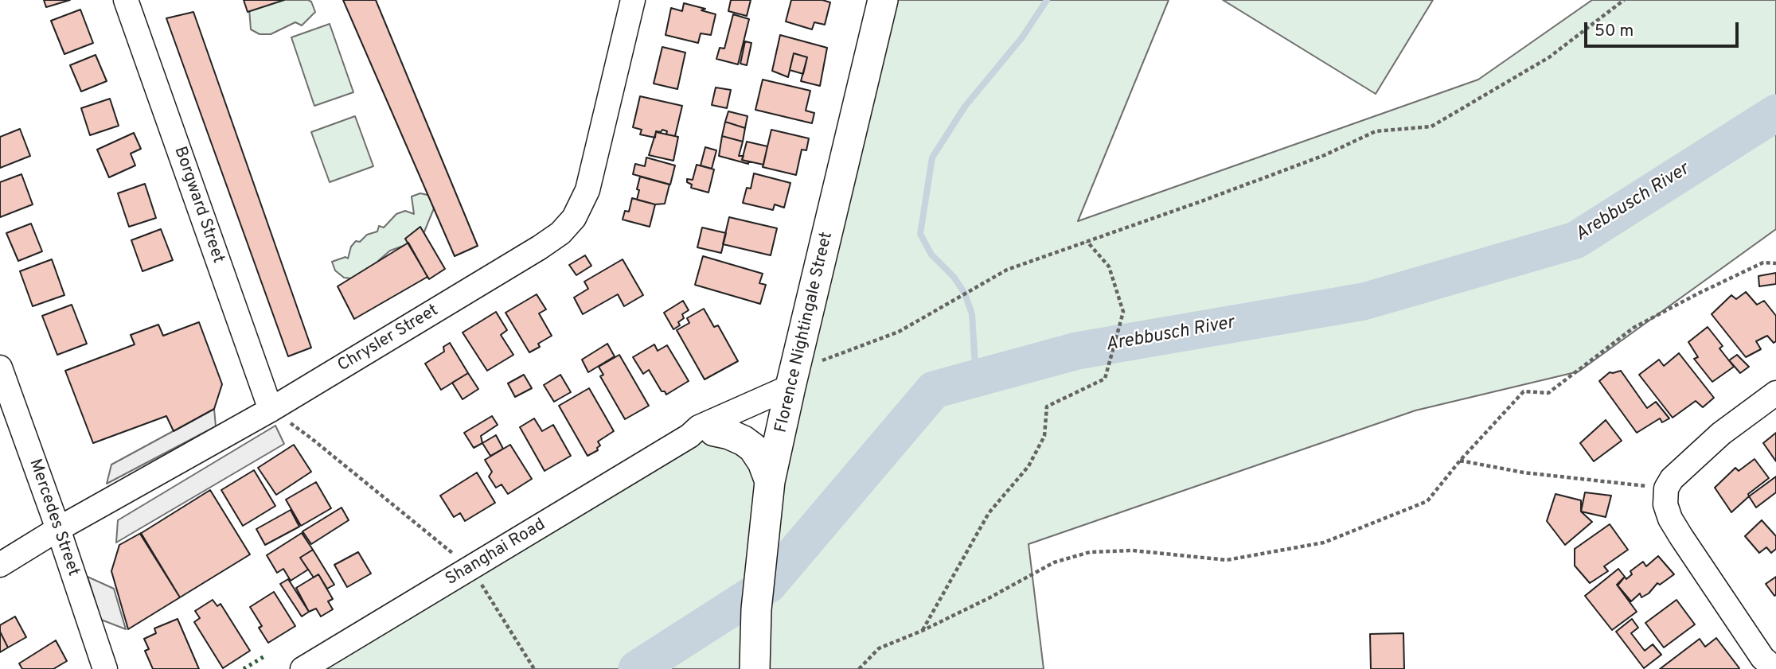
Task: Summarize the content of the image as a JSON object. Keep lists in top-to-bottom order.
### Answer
{
  "streets": {
    "main road": ["Florence Nightingale Street"],
    "street": [
      "Borgward Street",
      "Chrysler Street",
      "Mercedes Street",
      "Shanghai Road"
    ]
  },
  "crossings": [
    ["Borgward Street", "Chrysler Street"],
    ["Florence Nightingale Street", "Shanghai Road"],
    ["Chrysler Street", "Mercedes Street"]
  ],
  "water": ["Arebbusch River"],
  "scale_bar": "50 m"
}
